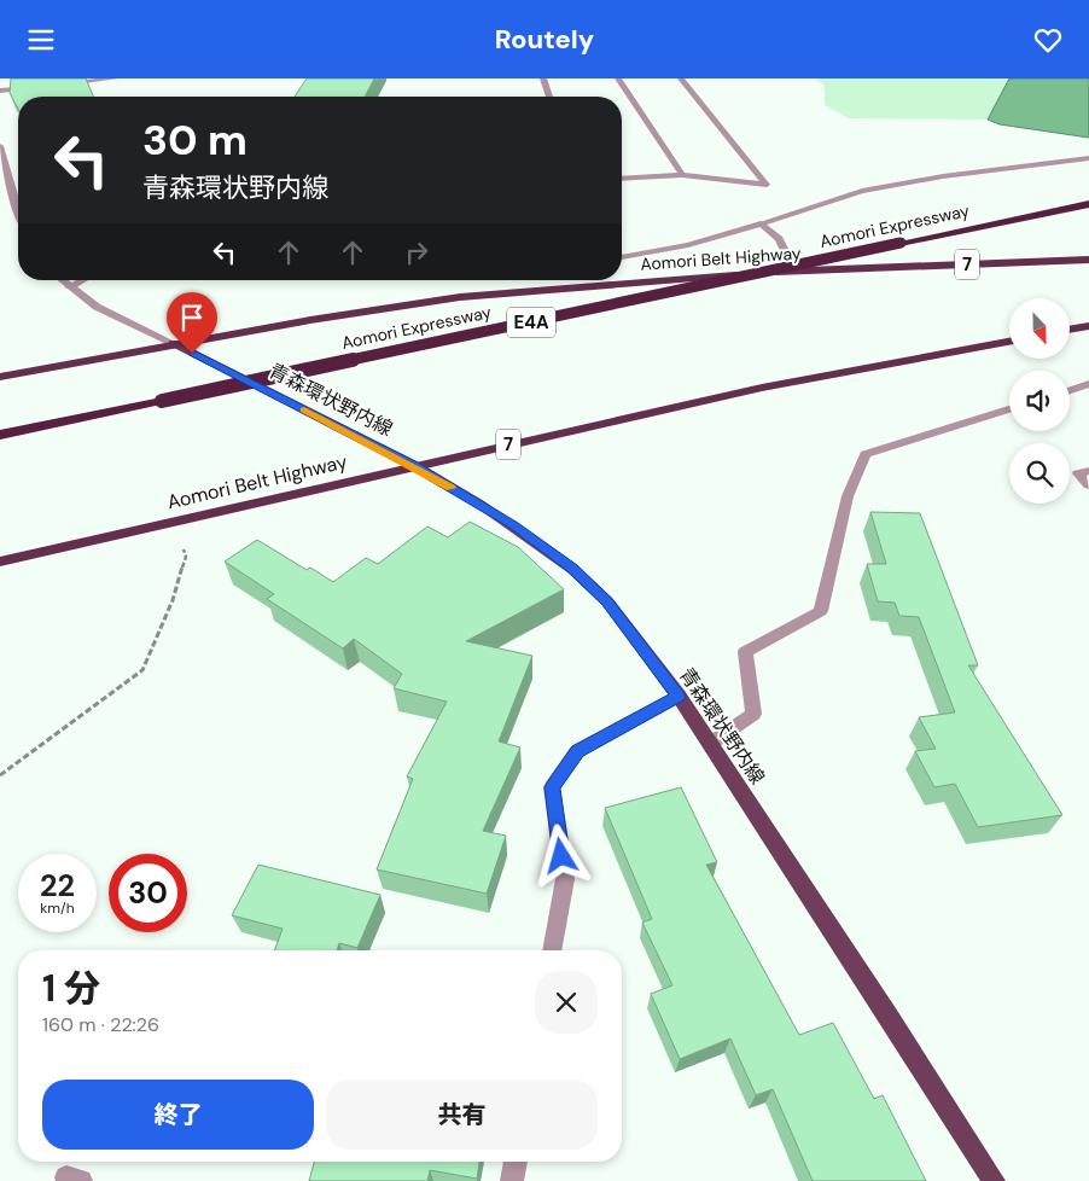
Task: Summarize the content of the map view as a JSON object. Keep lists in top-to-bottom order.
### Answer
{
  "streets": {
    "highway": [
      "Aomori Expressway",
      "Aomori Belt Highway",
      "7",
      "E4A"
    ],
    "main road": ["青森環状野内線"]
  },
  "crossings": [
    ["Aomori Belt Highway", "青森環状野内線"]
  ],
  "north": "bottom",
  "page": {
    "header": "Routely",
    "turn": ["30 m", "青森環状野内線"],
    "speed": "22 km/h",
    "limit": "30",
    "heading": ["1 分", "160 m · 22:26"],
    "buttons": ["終了", "共有"]
  }
}
